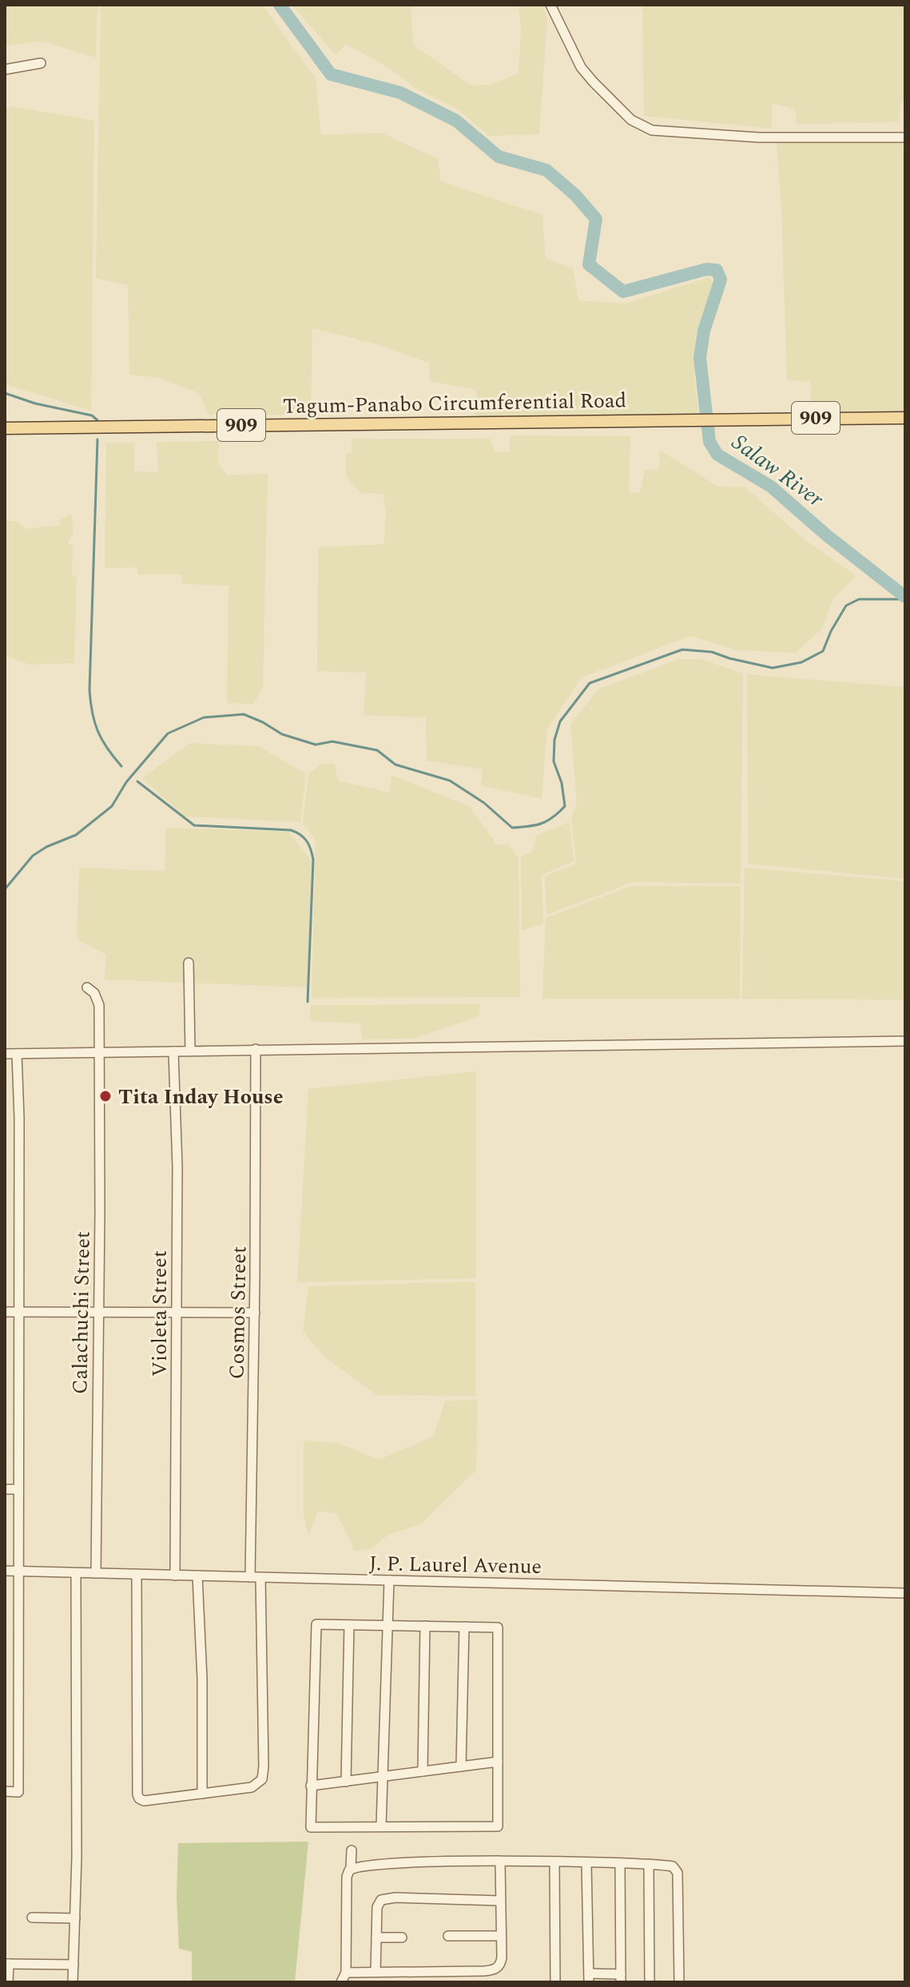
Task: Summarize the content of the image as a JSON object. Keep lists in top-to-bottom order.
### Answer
{
  "streets": {
    "main road": ["Tagum-Panabo Circumferential Road", "909"],
    "street": [
      "Calachuchi Street",
      "Cosmos Street",
      "Violeta Street",
      "J. P. Laurel Avenue"
    ]
  },
  "crossings": [
    ["Calachuchi Street", "J. P. Laurel Avenue"],
    ["Cosmos Street", "J. P. Laurel Avenue"],
    ["Violeta Street", "J. P. Laurel Avenue"]
  ],
  "water": ["Salaw River"],
  "places": ["Tita Inday House"]
}
